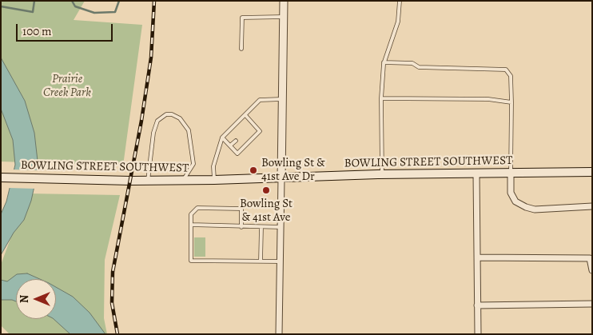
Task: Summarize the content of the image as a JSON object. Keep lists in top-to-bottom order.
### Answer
{
  "streets": {
    "main road": ["BOWLING STREET SOUTHWEST"]
  },
  "parks": ["Prairie Creek Park"],
  "places": ["Bowling St & 41st Ave Dr", "Bowling St & 41st Ave"],
  "scale_bar": "100 m",
  "north": "left"
}
